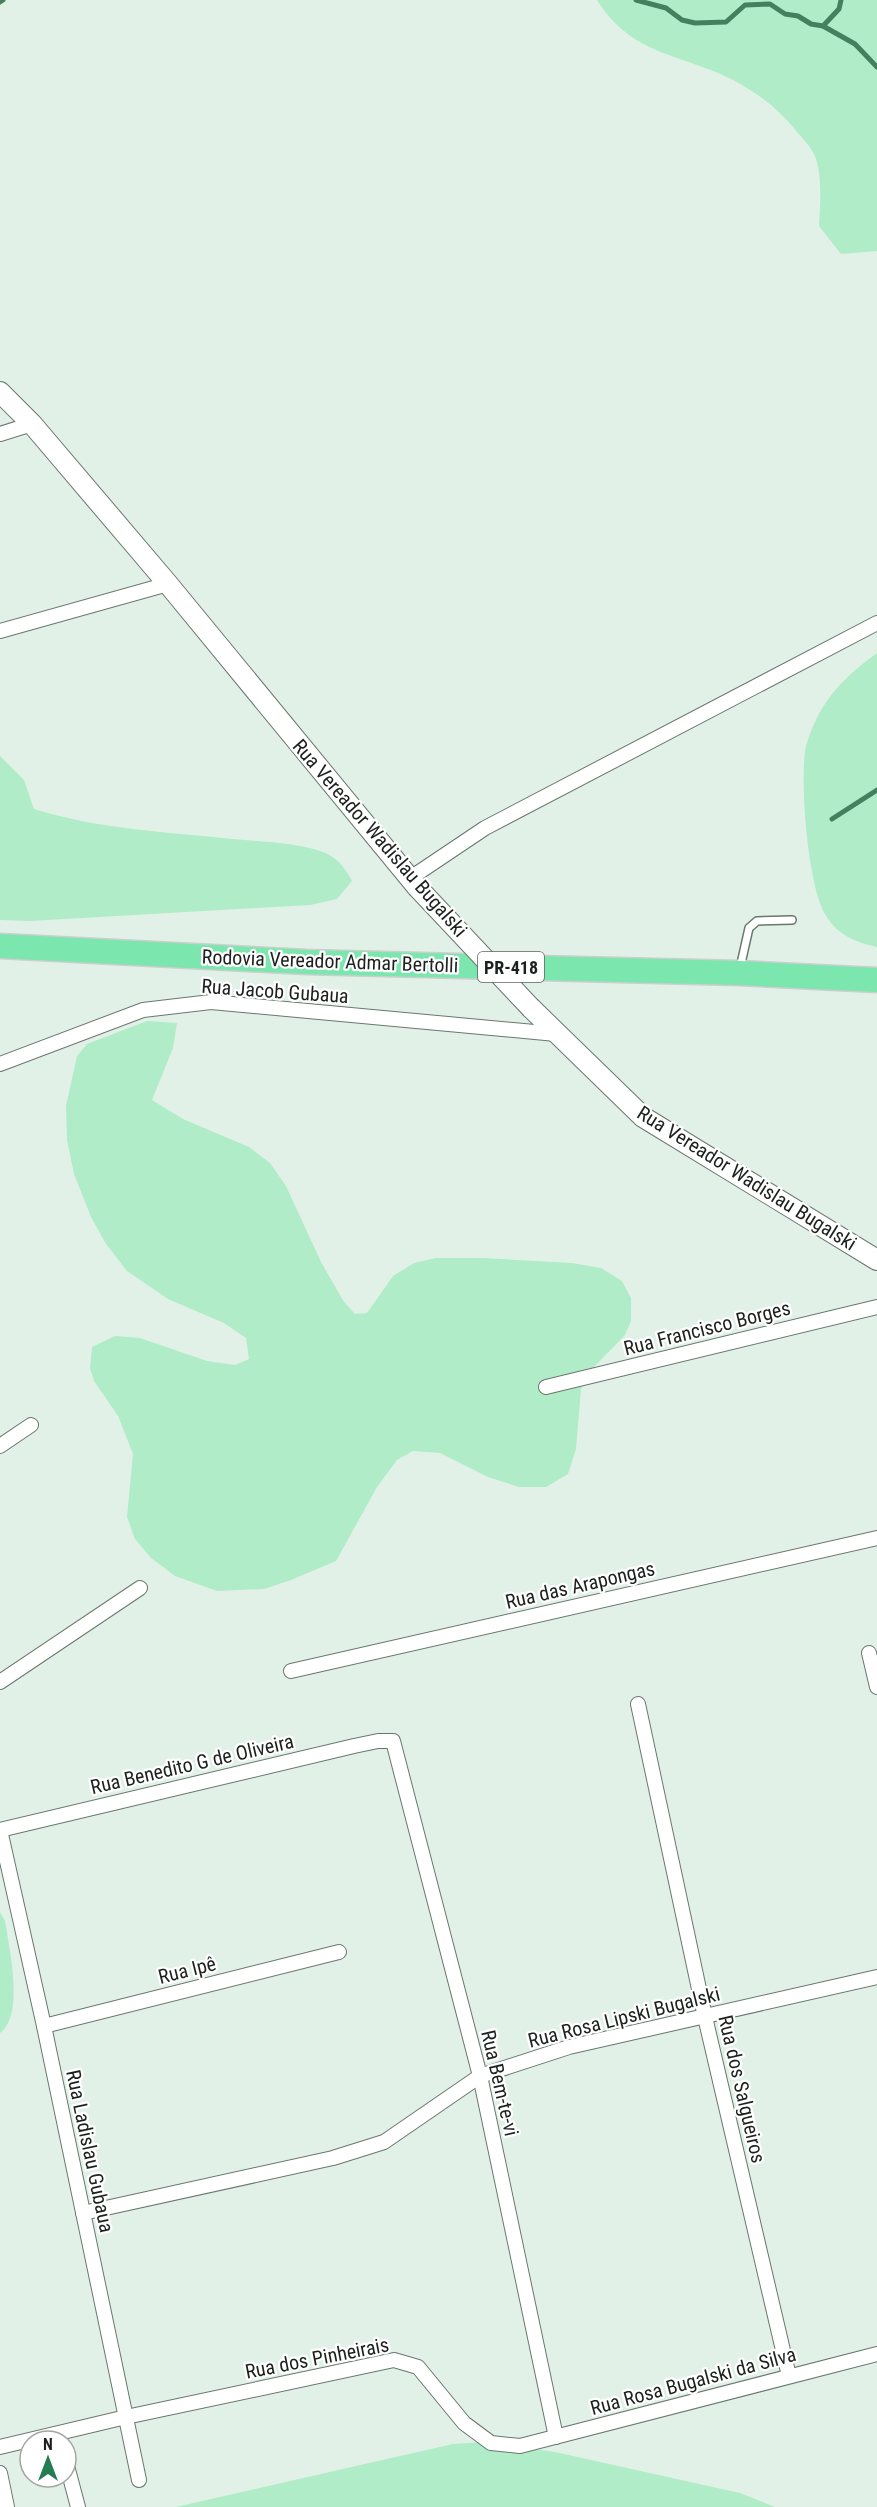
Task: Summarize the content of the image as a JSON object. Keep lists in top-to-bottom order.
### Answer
{
  "streets": {
    "highway": ["Rodovia Vereador Admar Bertolli", "PR-418"],
    "main road": ["Rua Vereador Wadislau Bugalski"],
    "street": [
      "Rua Jacob Gubaua",
      "Rua Francisco Borges",
      "Rua das Arapongas",
      "Rua Benedito G de Oliveira",
      "Rua Ipê",
      "Rua Rosa Lipski Bugalski",
      "Rua Bem-te-vi",
      "Rua dos Salgueiros",
      "Rua Ladislau Gubaua",
      "Rua dos Pinheirais",
      "Rua Rosa Bugalski da Silva"
    ]
  },
  "crossings": [
    ["Rua Vereador Wadislau Bugalski", "Rua Jacob Gubaua"],
    ["Rua Benedito G de Oliveira", "Rua Bem-te-vi"],
    ["Rua Benedito G de Oliveira", "Rua Ladislau Gubaua"],
    ["Rua Ipê", "Rua Ladislau Gubaua"],
    ["Rua Rosa Lipski Bugalski", "Rua Bem-te-vi"],
    ["Rua Rosa Lipski Bugalski", "Rua dos Salgueiros"],
    ["Rua Rosa Lipski Bugalski", "Rua Ladislau Gubaua"],
    ["Rua Bem-te-vi", "Rua Rosa Bugalski da Silva"],
    ["Rua dos Salgueiros", "Rua Rosa Bugalski da Silva"],
    ["Rua Ladislau Gubaua", "Rua dos Pinheirais"],
    ["Rua dos Pinheirais", "Rua Rosa Bugalski da Silva"]
  ],
  "north": "top"
}
